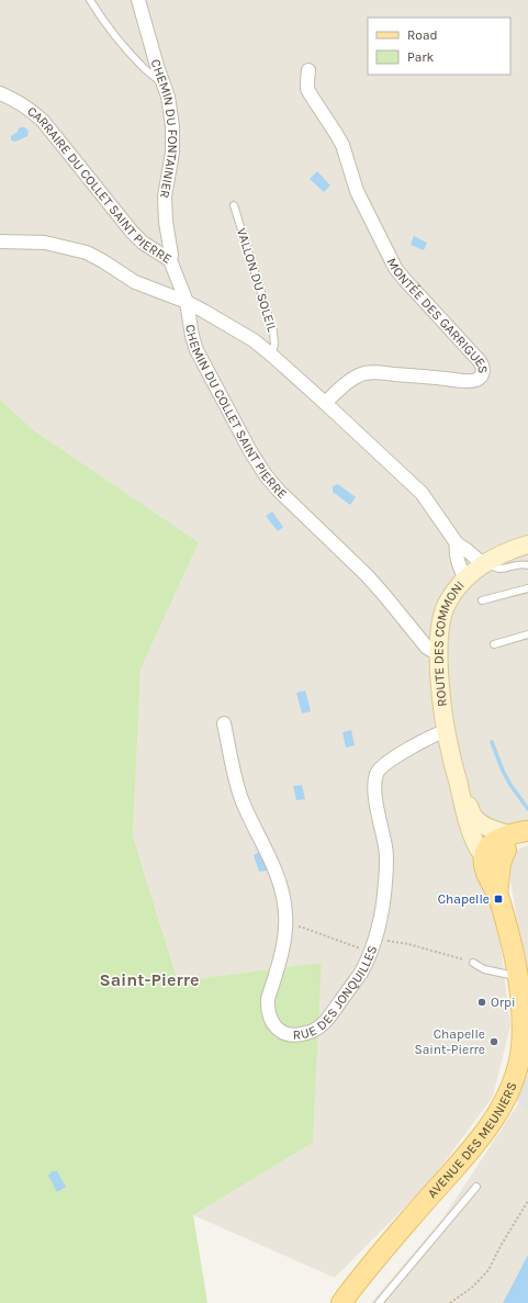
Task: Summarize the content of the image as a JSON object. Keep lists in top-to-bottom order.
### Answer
{
  "streets": {
    "main road": ["AVENUE DES MEUNIERS"],
    "street": [
      "CHEMIN DU FONTAINIER",
      "CARRAIRE DU COLLET SAINT PIERRE",
      "MONTÉE DES GARRIGUES",
      "CHEMIN DU COLLET SAINT PIERRE",
      "ROUTE DES COMMONI",
      "RUE DES JONQUILLES"
    ],
    "lane": ["VALLON DU SOLEIL"]
  },
  "crossings": [
    ["CHEMIN DU FONTAINIER", "CARRAIRE DU COLLET SAINT PIERRE"],
    ["CARRAIRE DU COLLET SAINT PIERRE", "CHEMIN DU COLLET SAINT PIERRE"],
    ["CHEMIN DU COLLET SAINT PIERRE", "ROUTE DES COMMONI"],
    ["ROUTE DES COMMONI", "RUE DES JONQUILLES"],
    ["ROUTE DES COMMONI", "AVENUE DES MEUNIERS"]
  ],
  "districts": ["Saint-Pierre"],
  "places": {
    "transit": ["Chapelle"],
    "other": ["Orpi", "Chapelle Saint-Pierre"]
  },
  "legend": ["Road", "Park"]
}
